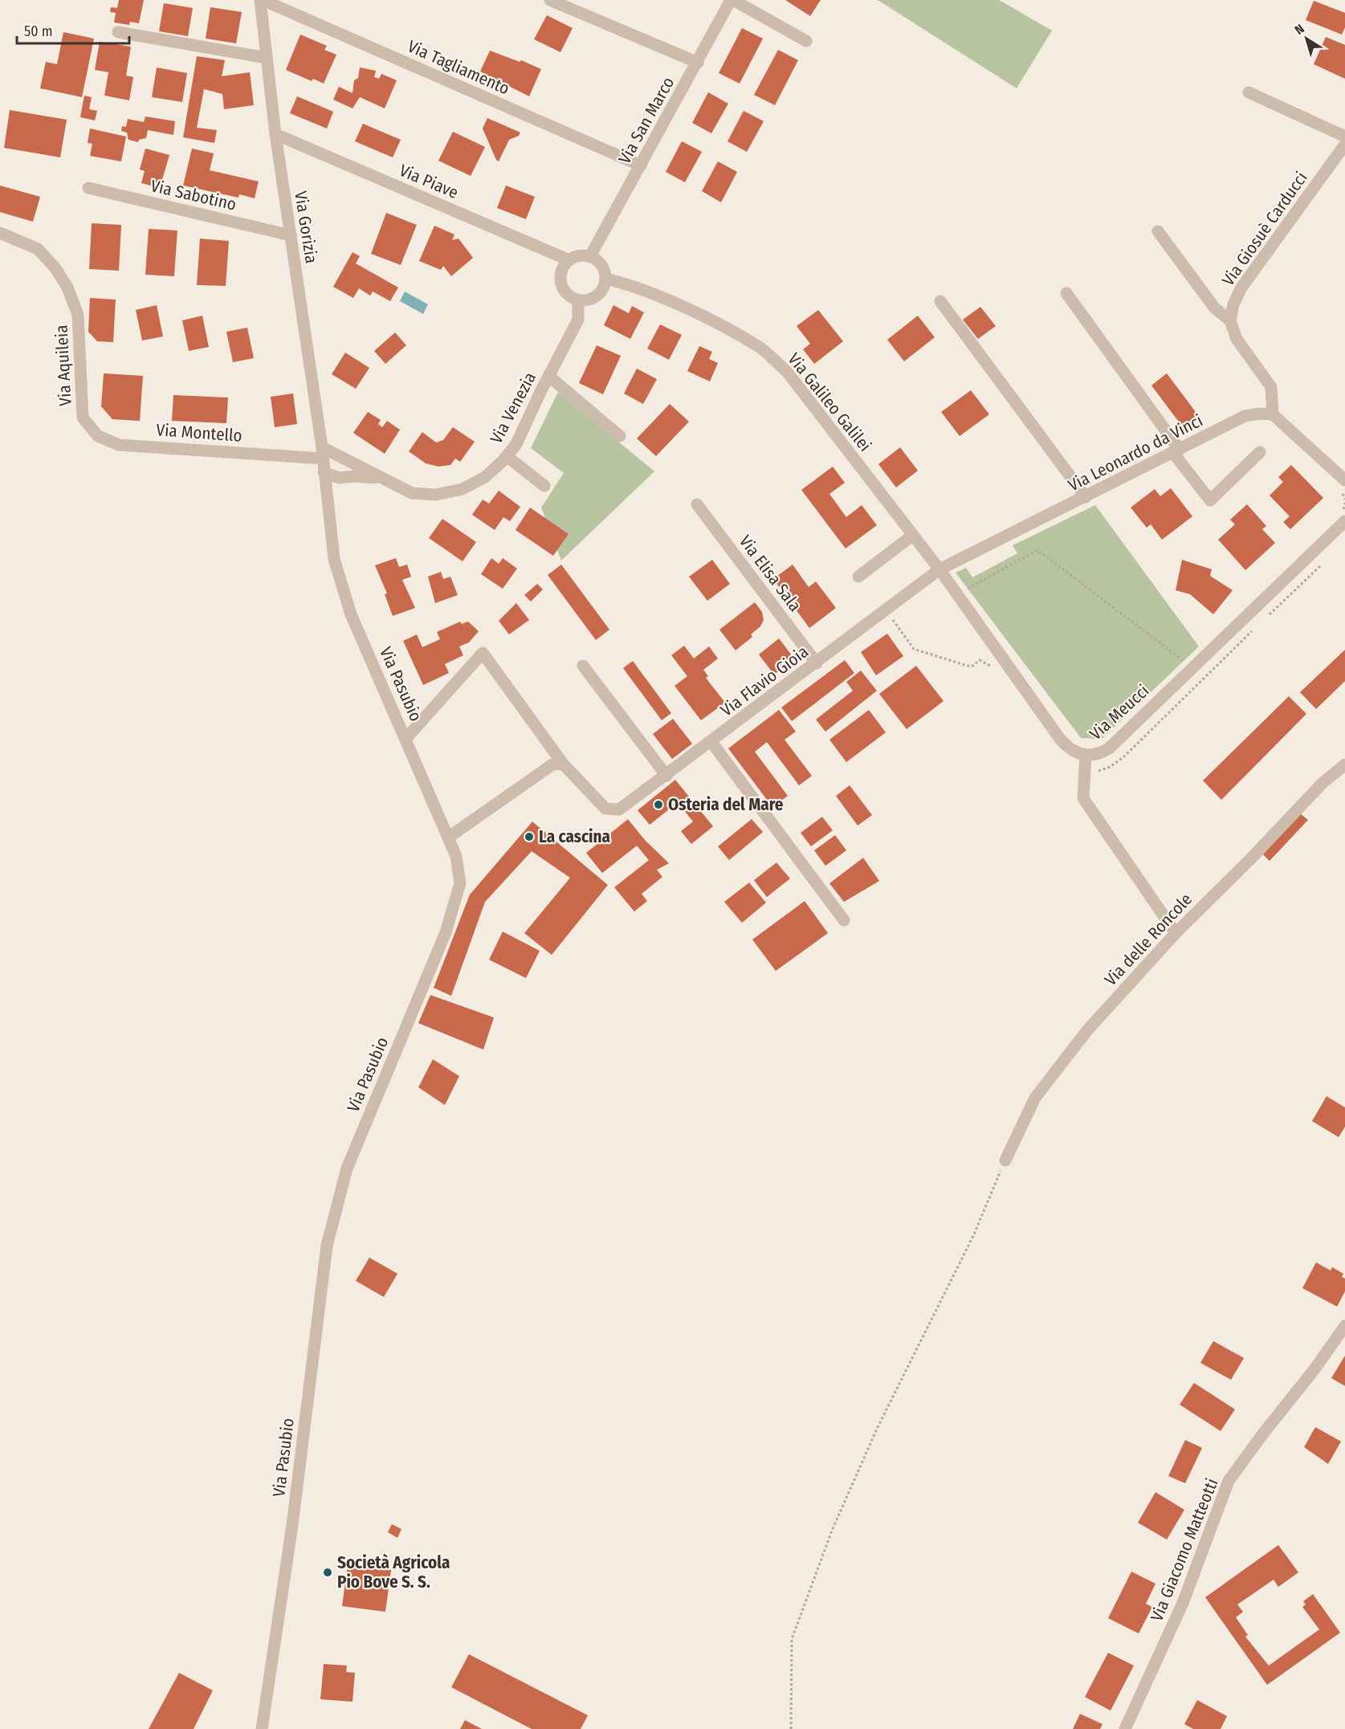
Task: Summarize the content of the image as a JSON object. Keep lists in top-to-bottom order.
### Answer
{
  "streets": {
    "street": [
      "Via Tagliamento",
      "Via San Marco",
      "Via Piave",
      "Via Sabotino",
      "Via Gorizia",
      "Via Giosuè Carducci",
      "Via Aquileia",
      "Via Galileo Galilei",
      "Via Venezia",
      "Via Montello",
      "Via Leonardo da Vinci",
      "Via Elisa Sala",
      "Via Flavio Gioia",
      "Via Pasubio",
      "Via Meucci",
      "Via delle Roncole",
      "Via Giacomo Matteotti"
    ]
  },
  "crossings": [
    ["Via Tagliamento", "Via San Marco"],
    ["Via Tagliamento", "Via Gorizia"],
    ["Via San Marco", "Via Piave"],
    ["Via San Marco", "Via Galileo Galilei"],
    ["Via San Marco", "Via Venezia"],
    ["Via Piave", "Via Gorizia"],
    ["Via Piave", "Via Galileo Galilei"],
    ["Via Piave", "Via Venezia"],
    ["Via Sabotino", "Via Gorizia"],
    ["Via Gorizia", "Via Venezia"],
    ["Via Gorizia", "Via Montello"],
    ["Via Gorizia", "Via Pasubio"],
    ["Via Aquileia", "Via Montello"],
    ["Via Galileo Galilei", "Via Venezia"],
    ["Via Galileo Galilei", "Via Leonardo da Vinci"],
    ["Via Galileo Galilei", "Via Flavio Gioia"],
    ["Via Galileo Galilei", "Via Meucci"],
    ["Via Venezia", "Via Montello"],
    ["Via Venezia", "Via Pasubio"],
    ["Via Montello", "Via Pasubio"],
    ["Via Leonardo da Vinci", "Via Flavio Gioia"],
    ["Via Leonardo da Vinci", "Via Meucci"],
    ["Via Elisa Sala", "Via Flavio Gioia"],
    ["Via Flavio Gioia", "Via Meucci"]
  ],
  "places": ["Osteria del Mare", "La cascina", "Società Agricola Pio Bove S. S."],
  "scale_bar": "50 m",
  "north": "top left"
}
